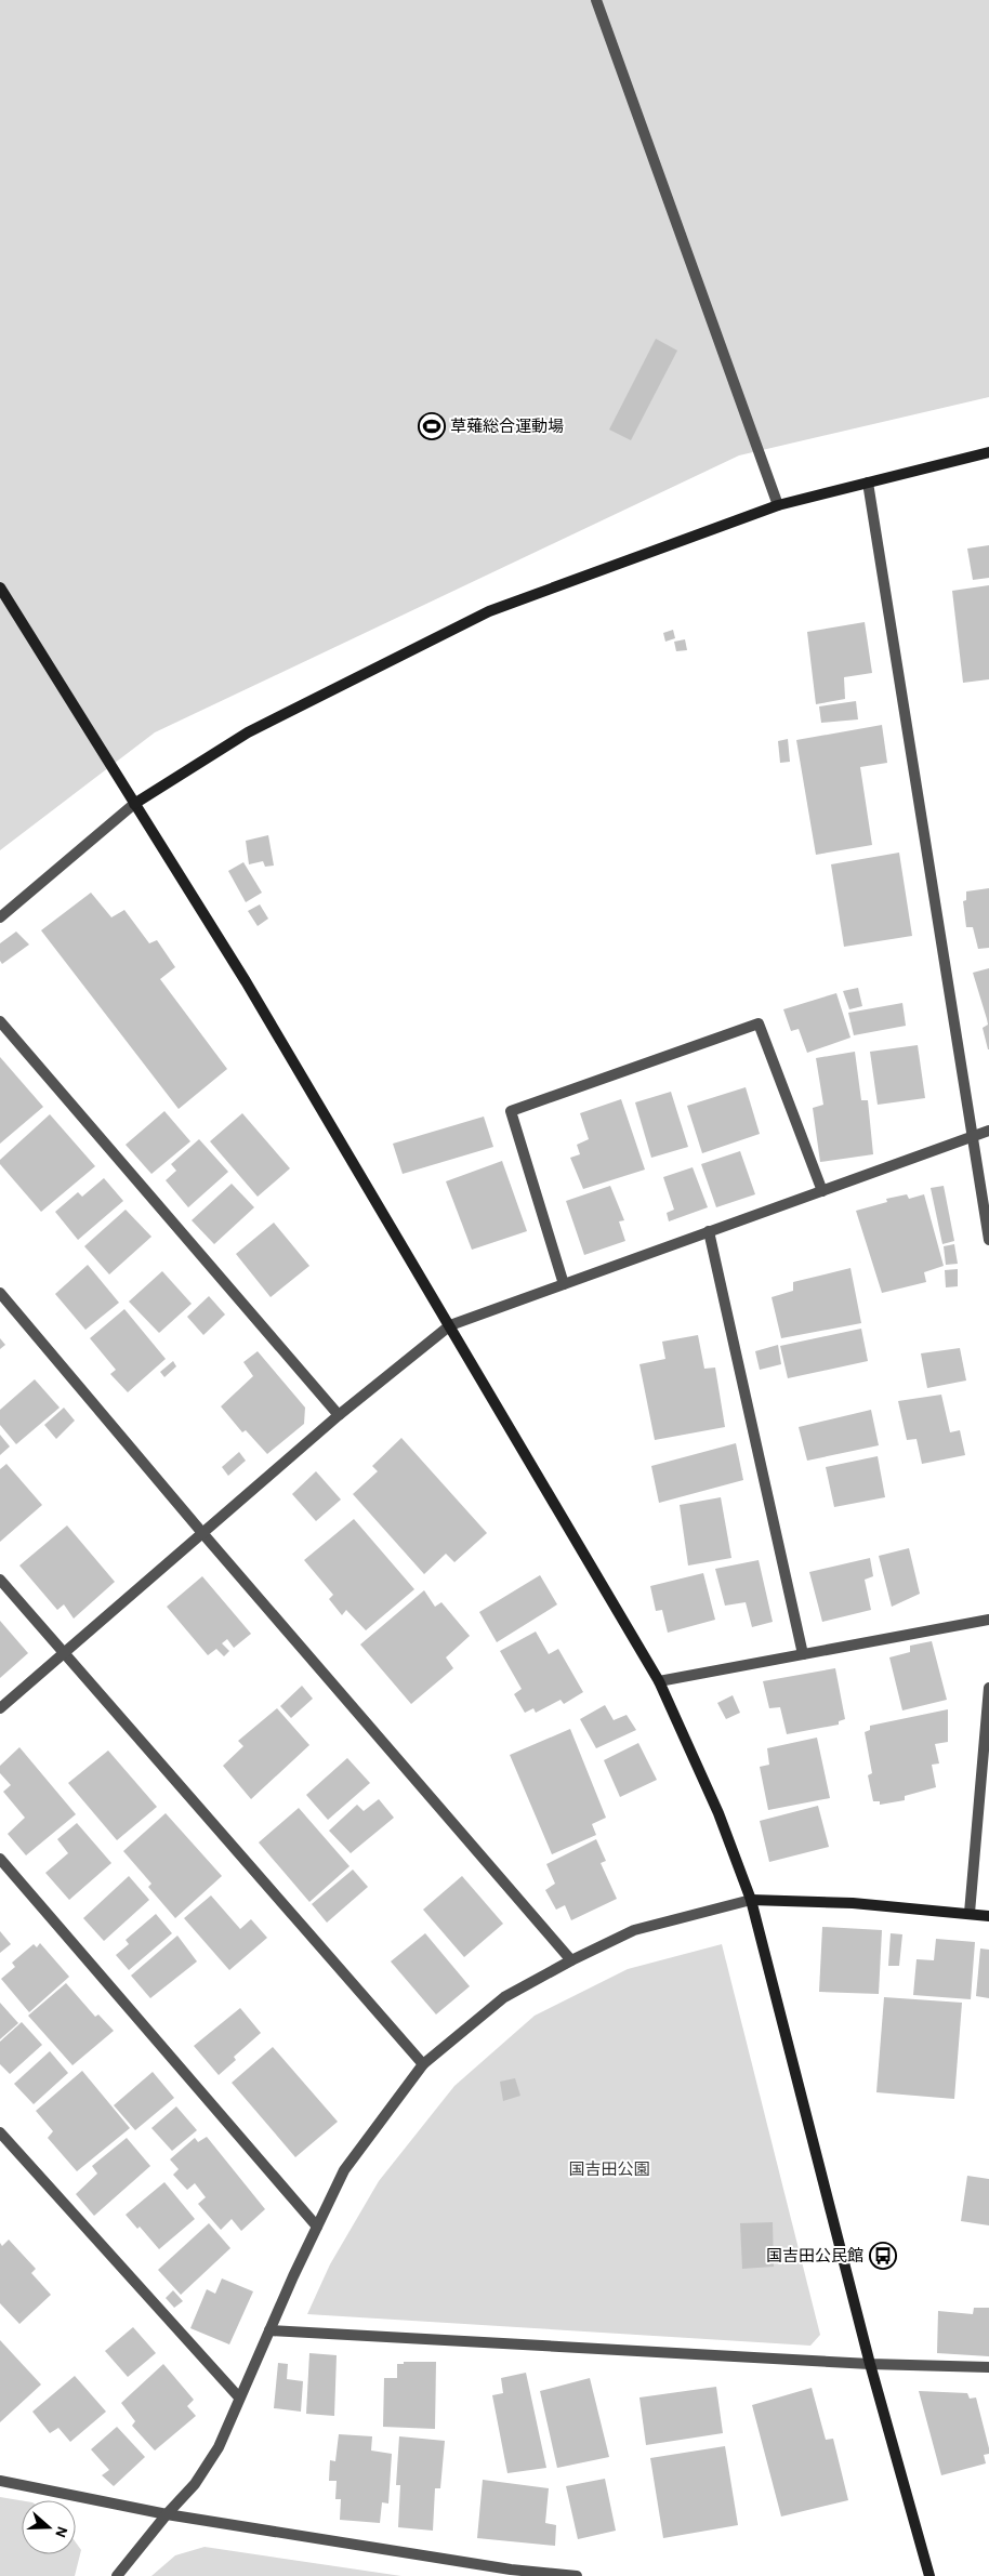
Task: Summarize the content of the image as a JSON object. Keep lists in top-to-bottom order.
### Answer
{
  "parks": ["国吉田公園"],
  "places": {
    "sports": ["草薙総合運動場"],
    "bus stop": ["国吉田公民館"]
  },
  "north": "right"
}
